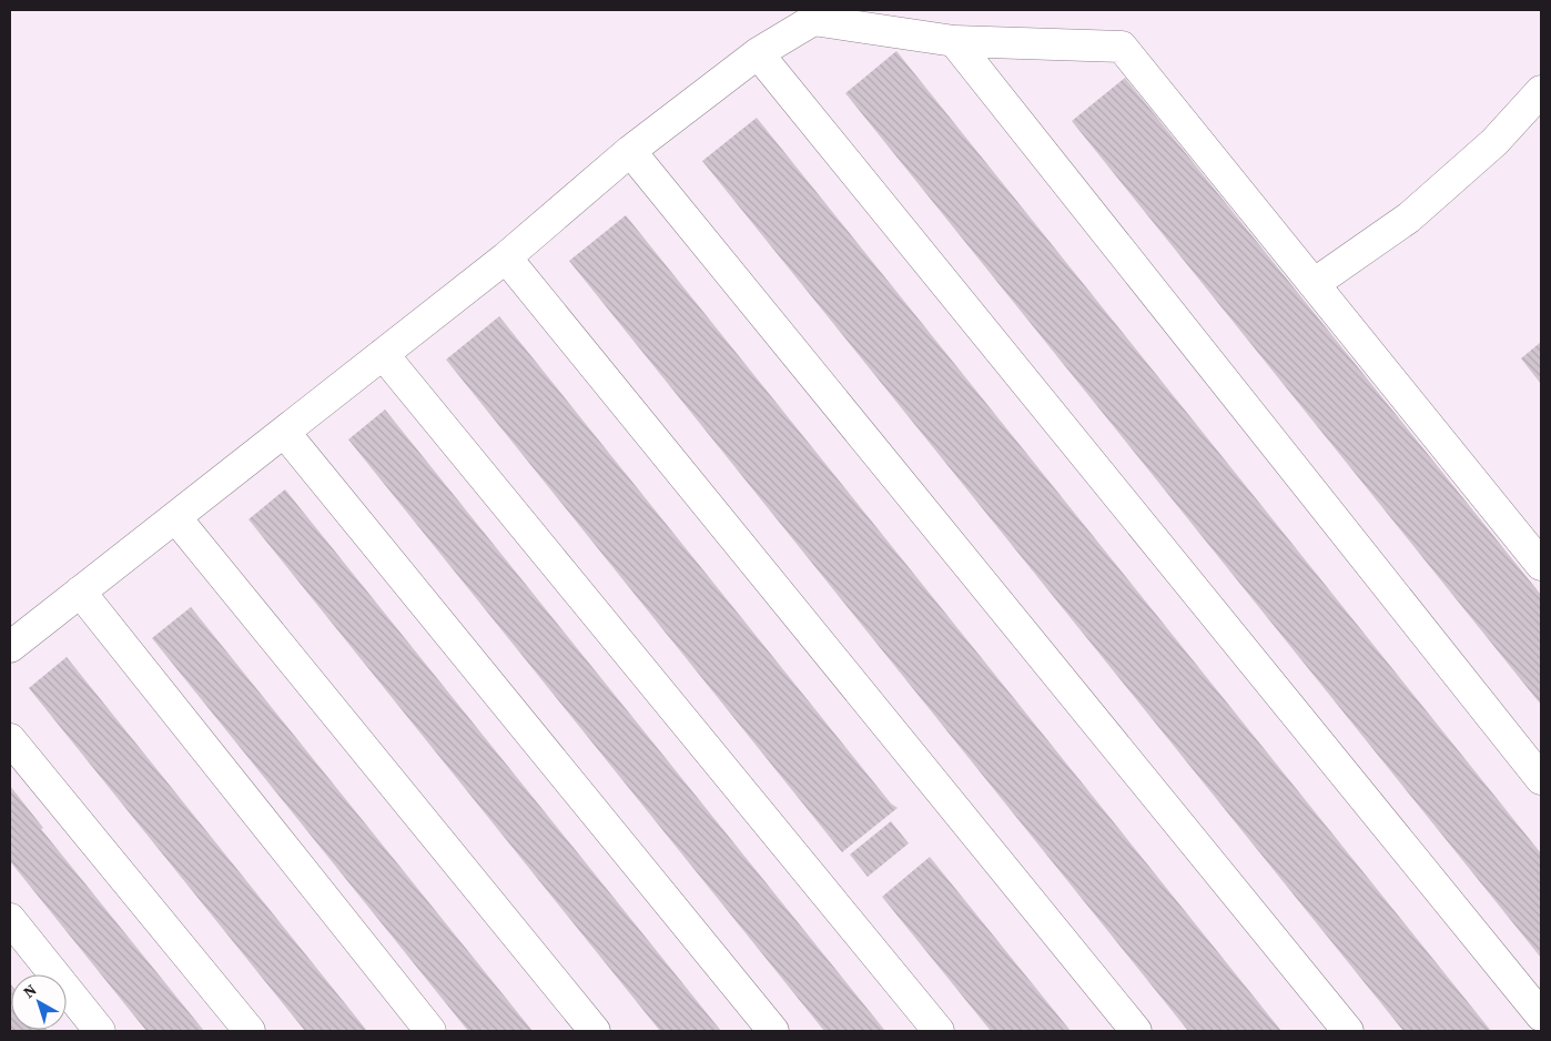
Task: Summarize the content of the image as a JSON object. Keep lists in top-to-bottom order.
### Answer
{
  "north": "top left"
}
